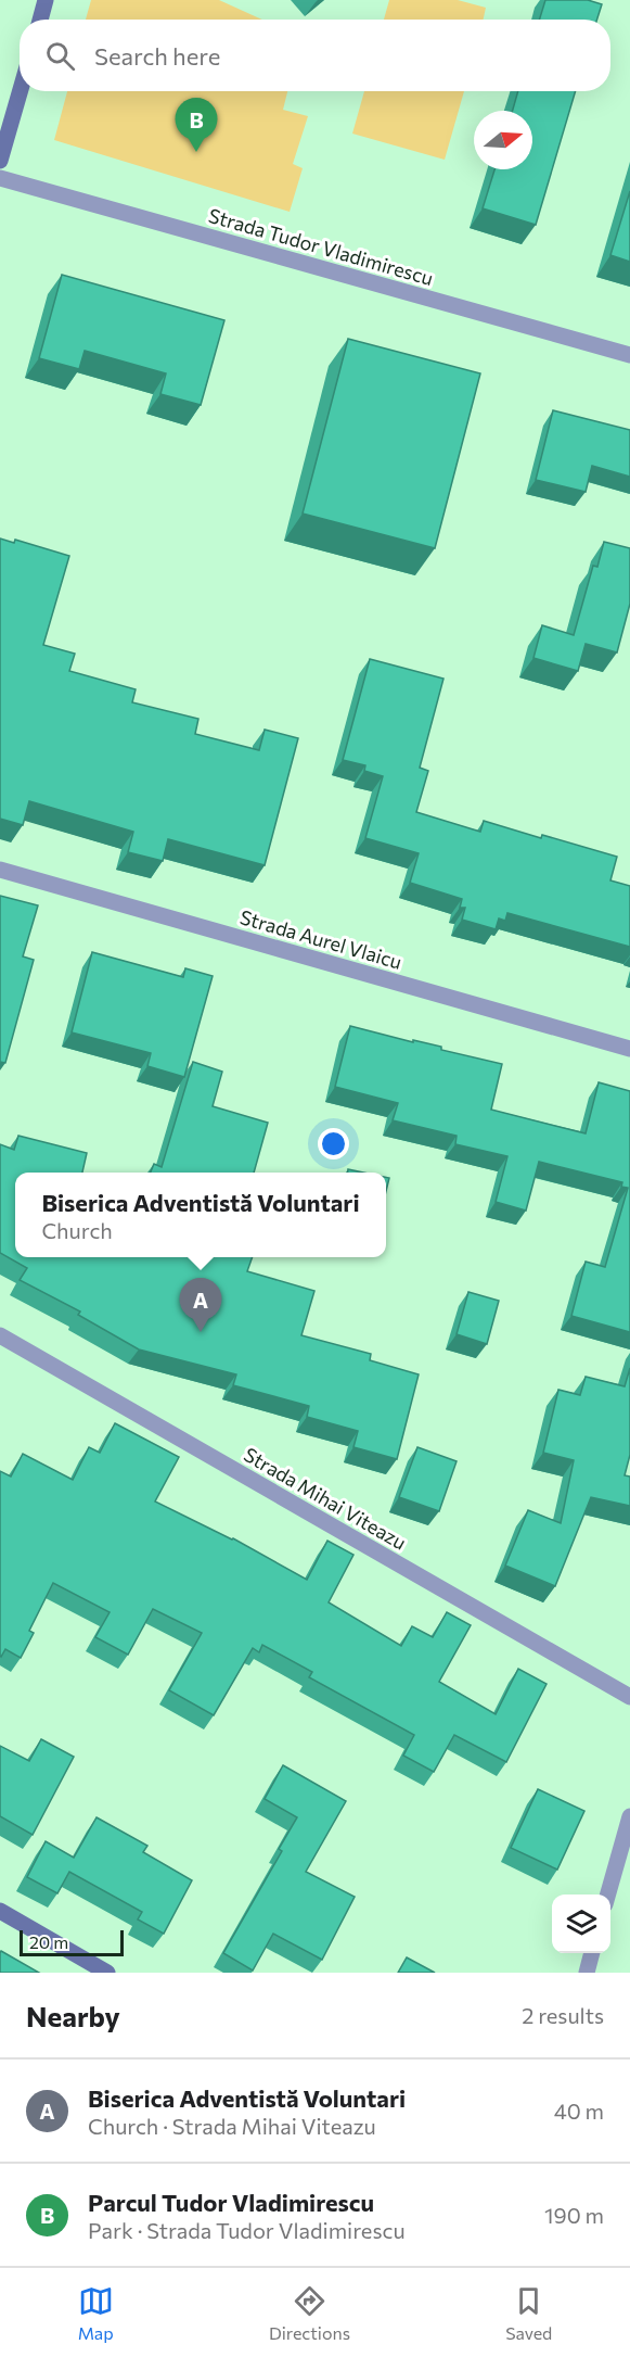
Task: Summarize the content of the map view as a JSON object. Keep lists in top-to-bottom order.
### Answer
{
  "streets": {
    "street": ["Strada Tudor Vladimirescu", "Strada Aurel Vlaicu", "Strada Mihai Viteazu"]
  },
  "scale_bar": "20 m",
  "north": "right",
  "page": {
    "search": "Search here",
    "pins": ["B", "A"],
    "popup": ["Biserica Adventistă Voluntari", "Church"],
    "scale": "20 m",
    "heading": ["Nearby", "2 results"],
    "list": [
      {
        "mark": "A",
        "name": "Biserica Adventistă Voluntari",
        "note": "Church · Strada Mihai Viteazu",
        "value": "40 m"
      },
      {
        "mark": "B",
        "name": "Parcul Tudor Vladimirescu",
        "note": "Park · Strada Tudor Vladimirescu",
        "value": "190 m"
      }
    ],
    "nav": ["Map", "Directions", "Saved"]
  }
}
